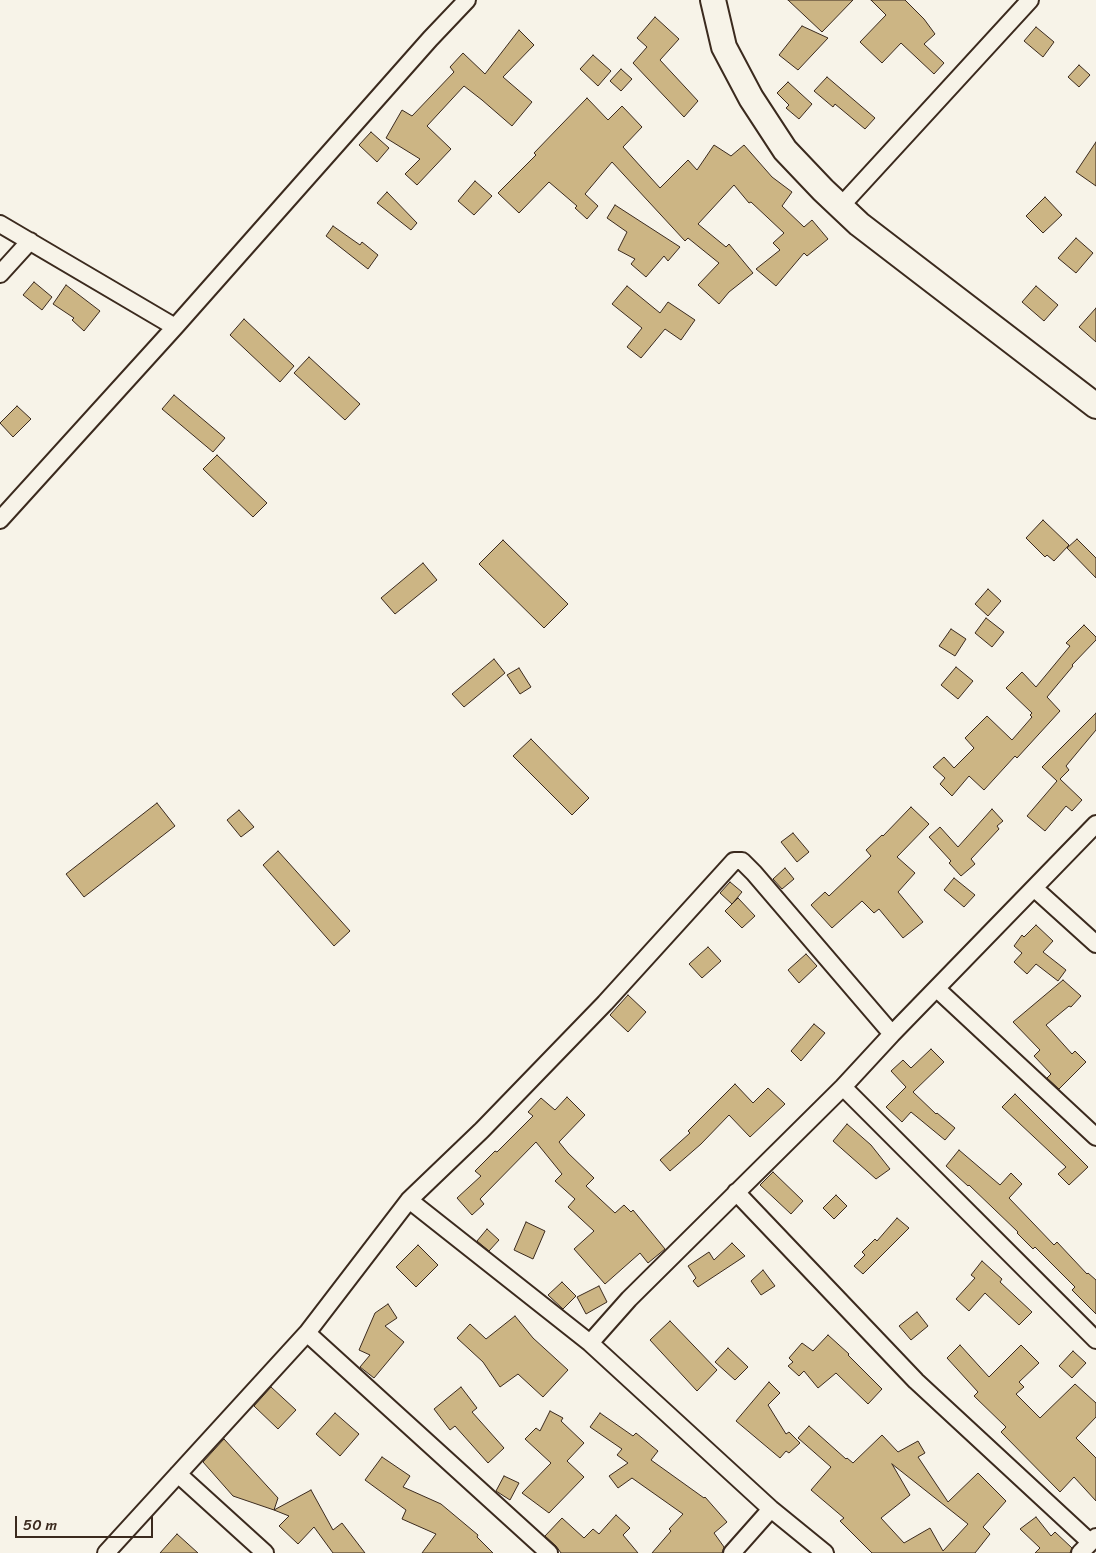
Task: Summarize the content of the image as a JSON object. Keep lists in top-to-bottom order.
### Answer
{
  "scale_bar": "50 m"
}
